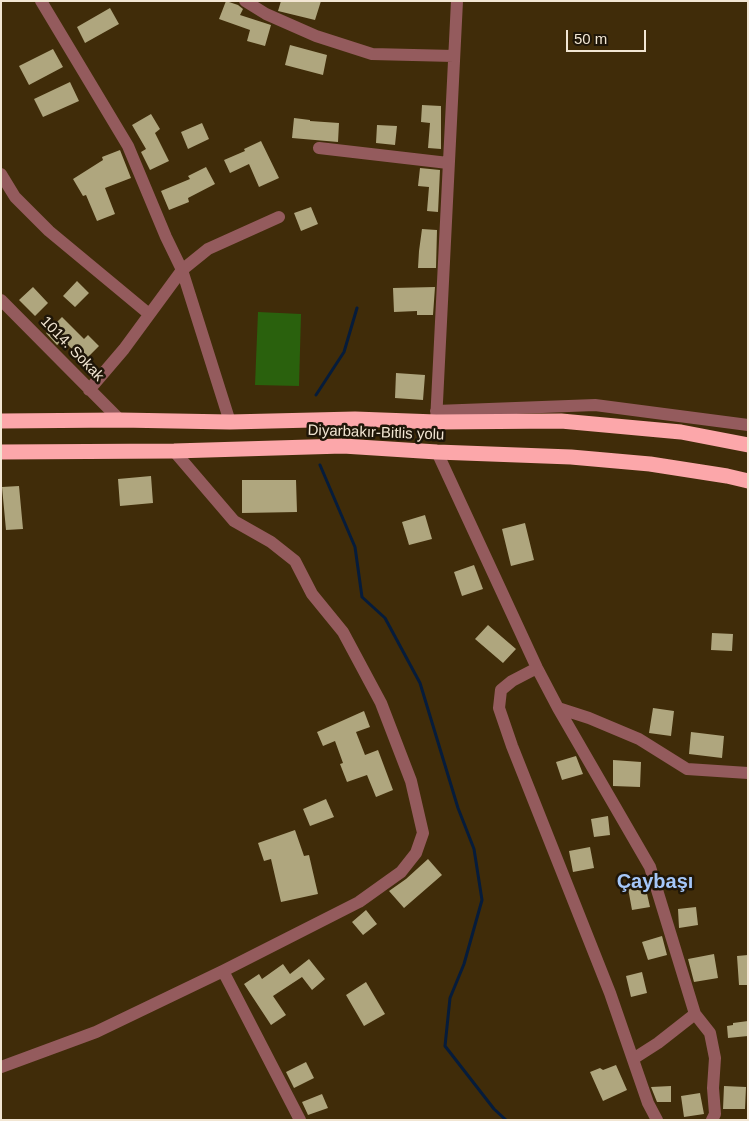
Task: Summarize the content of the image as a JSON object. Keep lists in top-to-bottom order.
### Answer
{
  "streets": {
    "highway": ["Diyarbakır-Bitlis yolu"],
    "street": ["1014. Sokak"]
  },
  "crossings": [
    ["1014. Sokak", "Diyarbakır-Bitlis yolu"]
  ],
  "districts": ["Çaybaşı"],
  "scale_bar": "50 m"
}
